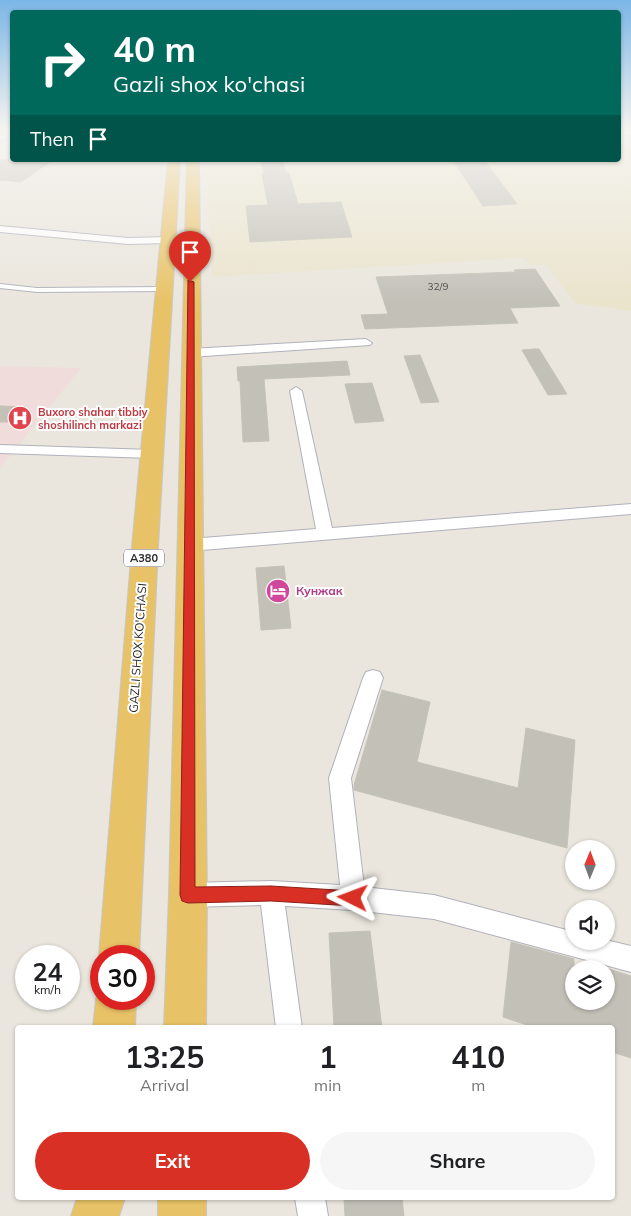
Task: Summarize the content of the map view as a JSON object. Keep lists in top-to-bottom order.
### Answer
{
  "streets": {
    "highway": ["A380", "GAZLI SHOX KO'CHASI"]
  },
  "places": {
    "hospital": ["Buxoro shahar tibbiy shoshilinch markazi"],
    "hotel": ["Кунжак"]
  },
  "house_numbers": ["32/9"],
  "north": "top",
  "page": {
    "turn": ["40 m", "Gazli shox ko'chasi"],
    "then": "Then",
    "speed": "24 km/h",
    "limit": "30",
    "eta": [
      "13:25",
      "Arrival",
      "1",
      "min",
      "410",
      "m"
    ],
    "buttons": ["Exit", "Share"]
  }
}
